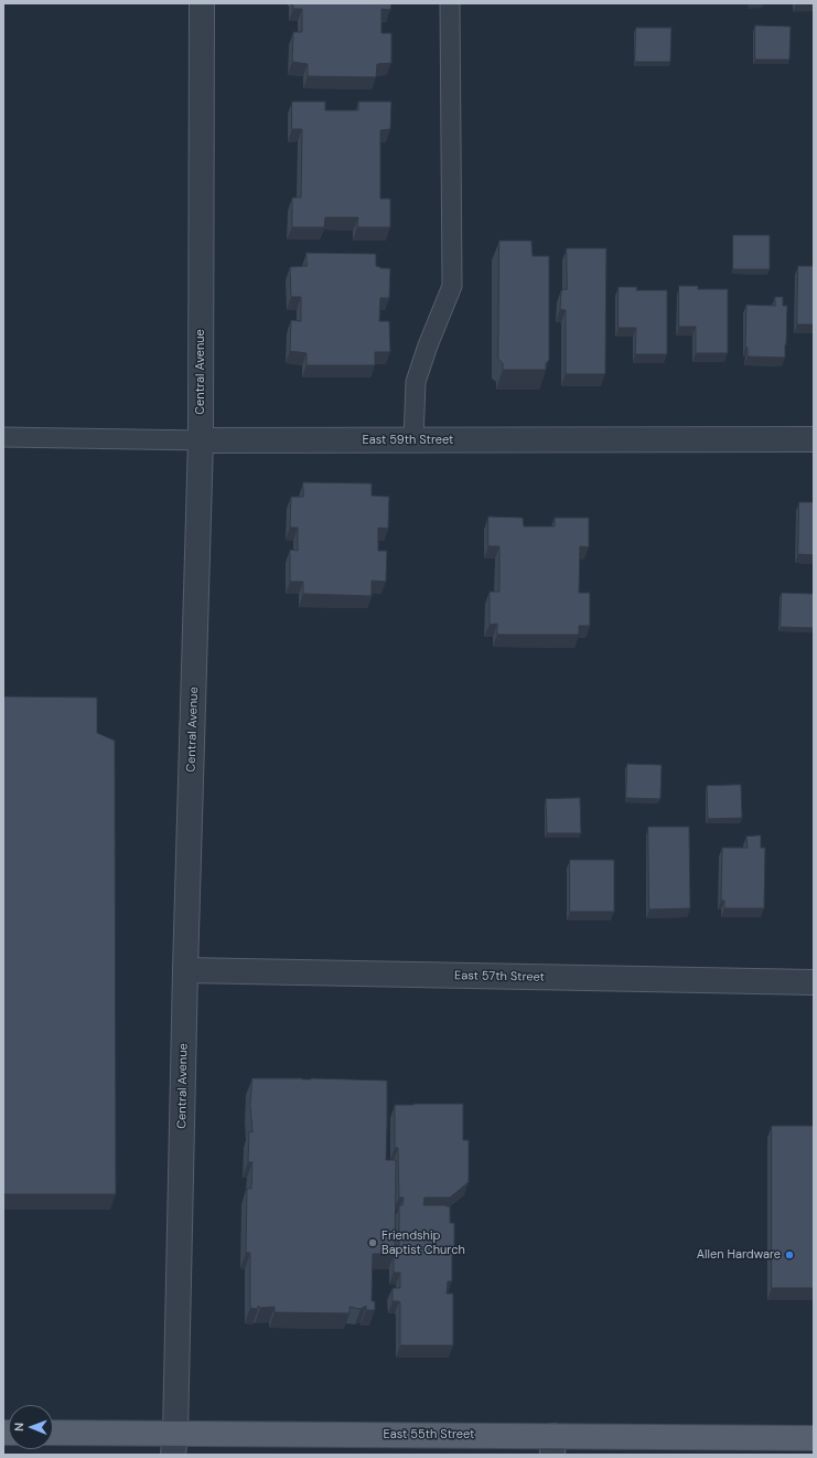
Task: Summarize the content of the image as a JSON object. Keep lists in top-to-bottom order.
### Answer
{
  "streets": {
    "main road": ["East 55th Street"],
    "street": ["Central Avenue", "East 59th Street", "East 57th Street"]
  },
  "crossings": [
    ["Central Avenue", "East 59th Street"],
    ["Central Avenue", "East 57th Street"],
    ["Central Avenue", "East 55th Street"]
  ],
  "places": ["Friendship Baptist Church", "Allen Hardware"],
  "north": "left"
}
